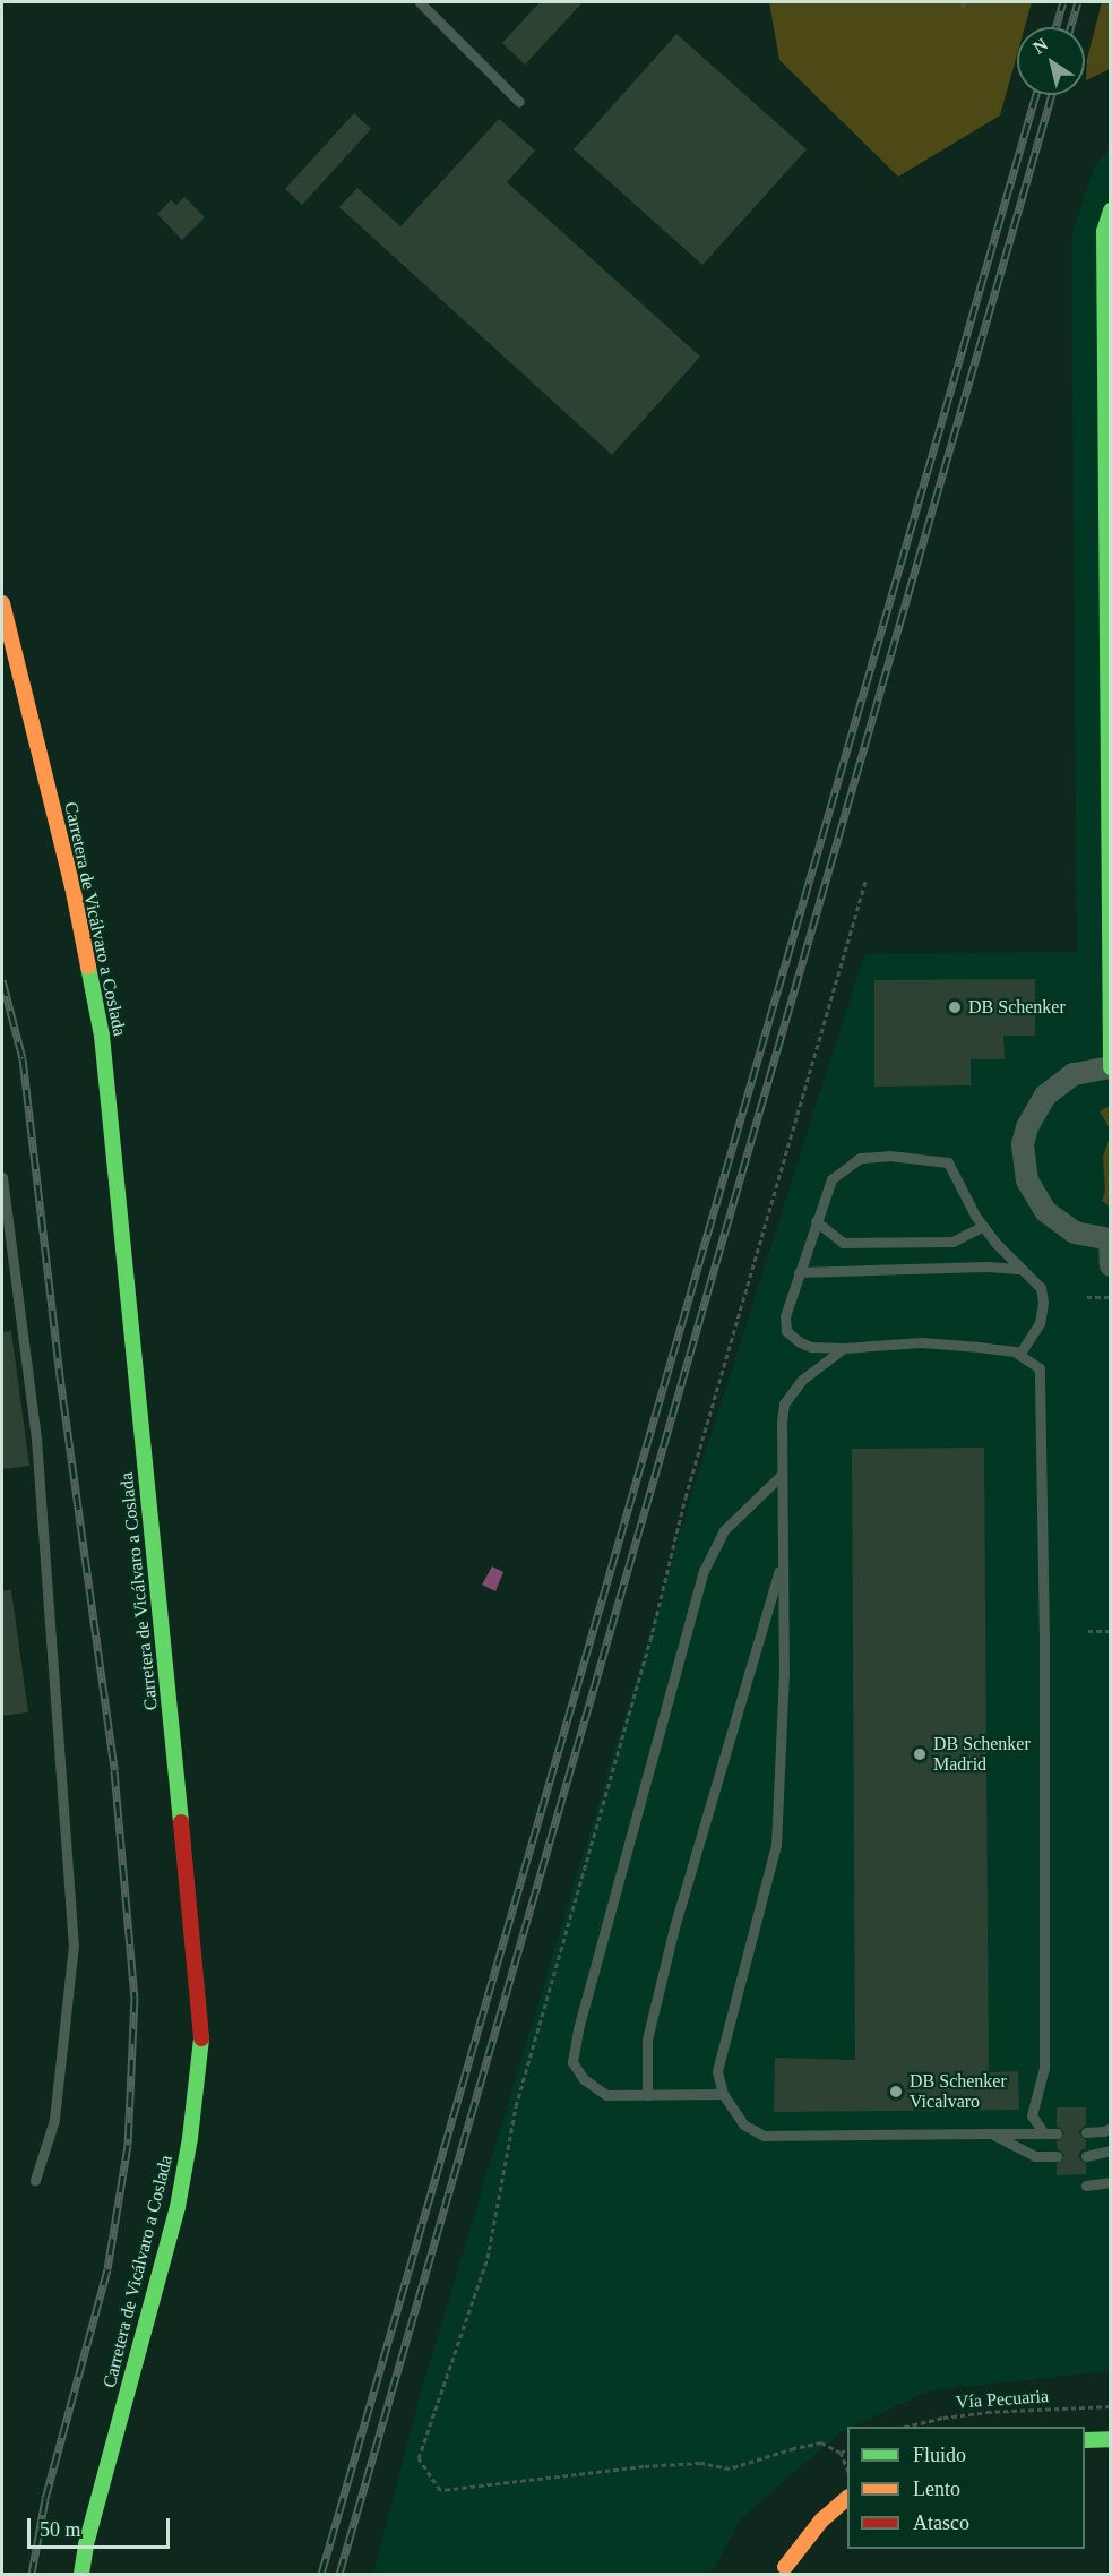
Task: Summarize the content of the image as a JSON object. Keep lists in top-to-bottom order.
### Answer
{
  "streets": {
    "street": ["Carretera de Vicálvaro a Coslada"],
    "path": ["Vía Pecuaria"]
  },
  "places": ["DB Schenker", "DB Schenker Madrid", "DB Schenker Vicalvaro"],
  "legend": ["Fluido", "Lento", "Atasco"],
  "scale_bar": "50 m",
  "north": "top left"
}
